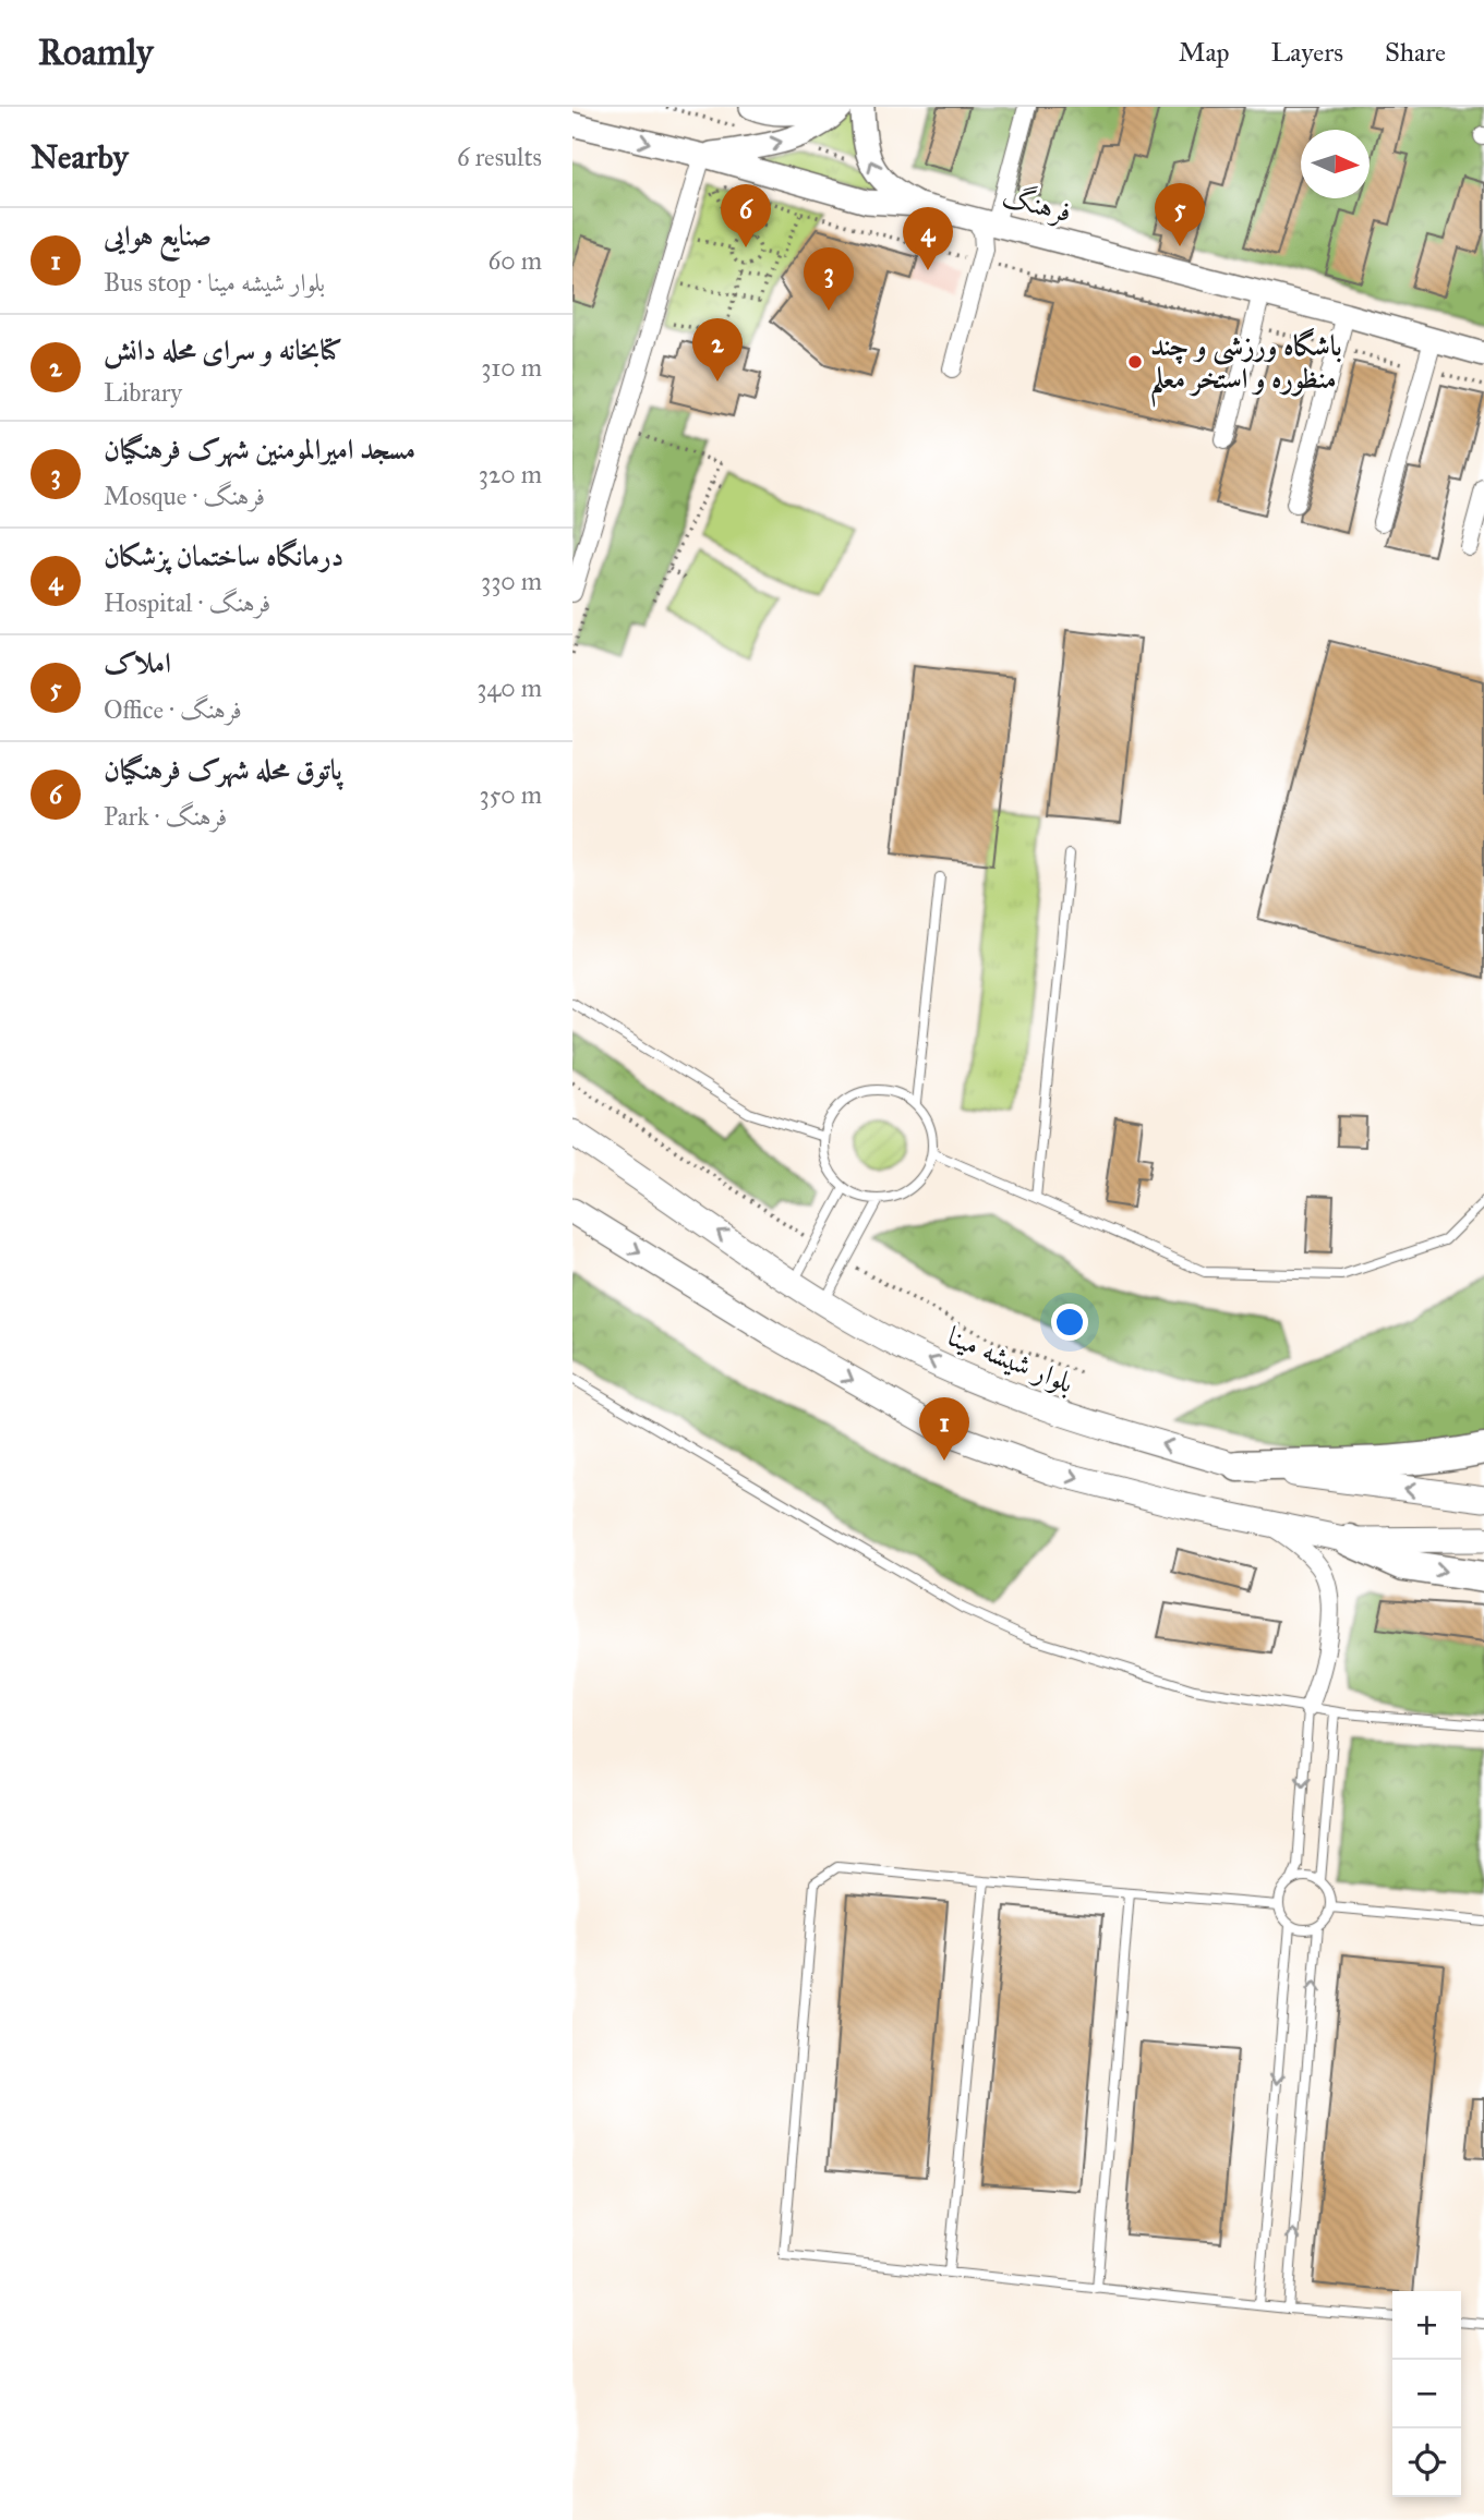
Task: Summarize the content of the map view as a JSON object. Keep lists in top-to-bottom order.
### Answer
{
  "streets": {
    "main road": ["بلوار شیشه مینا"],
    "street": ["فرهنگ"]
  },
  "places": ["باشگاه ورزشی و چند منظوره و استخر معلم"],
  "north": "right",
  "page": {
    "header": "Roamly",
    "nav": ["Map", "Layers", "Share"],
    "heading": ["Nearby", "6 results"],
    "pins": [
      "5",
      "6",
      "4",
      "3",
      "2",
      "1"
    ],
    "list": [
      {
        "mark": "1",
        "name": "صنایع هوایی",
        "note": "Bus stop · بلوار شیشه مینا",
        "value": "60 m"
      },
      {
        "mark": "2",
        "name": "کتابخانه و سرای محله دانش",
        "note": "Library",
        "value": "310 m"
      },
      {
        "mark": "3",
        "name": "مسجد امیرالمومنین شهرک فرهنگیان",
        "note": "Mosque · فرهنگ",
        "value": "320 m"
      },
      {
        "mark": "4",
        "name": "درمانگاه ساختمان پزشکان",
        "note": "Hospital · فرهنگ",
        "value": "330 m"
      },
      {
        "mark": "5",
        "name": "املاک",
        "note": "Office · فرهنگ",
        "value": "340 m"
      },
      {
        "mark": "6",
        "name": "پاتوق محله شهرک فرهنگیان",
        "note": "Park · فرهنگ",
        "value": "350 m"
      }
    ],
    "map_buttons": ["+", "−"]
  }
}
